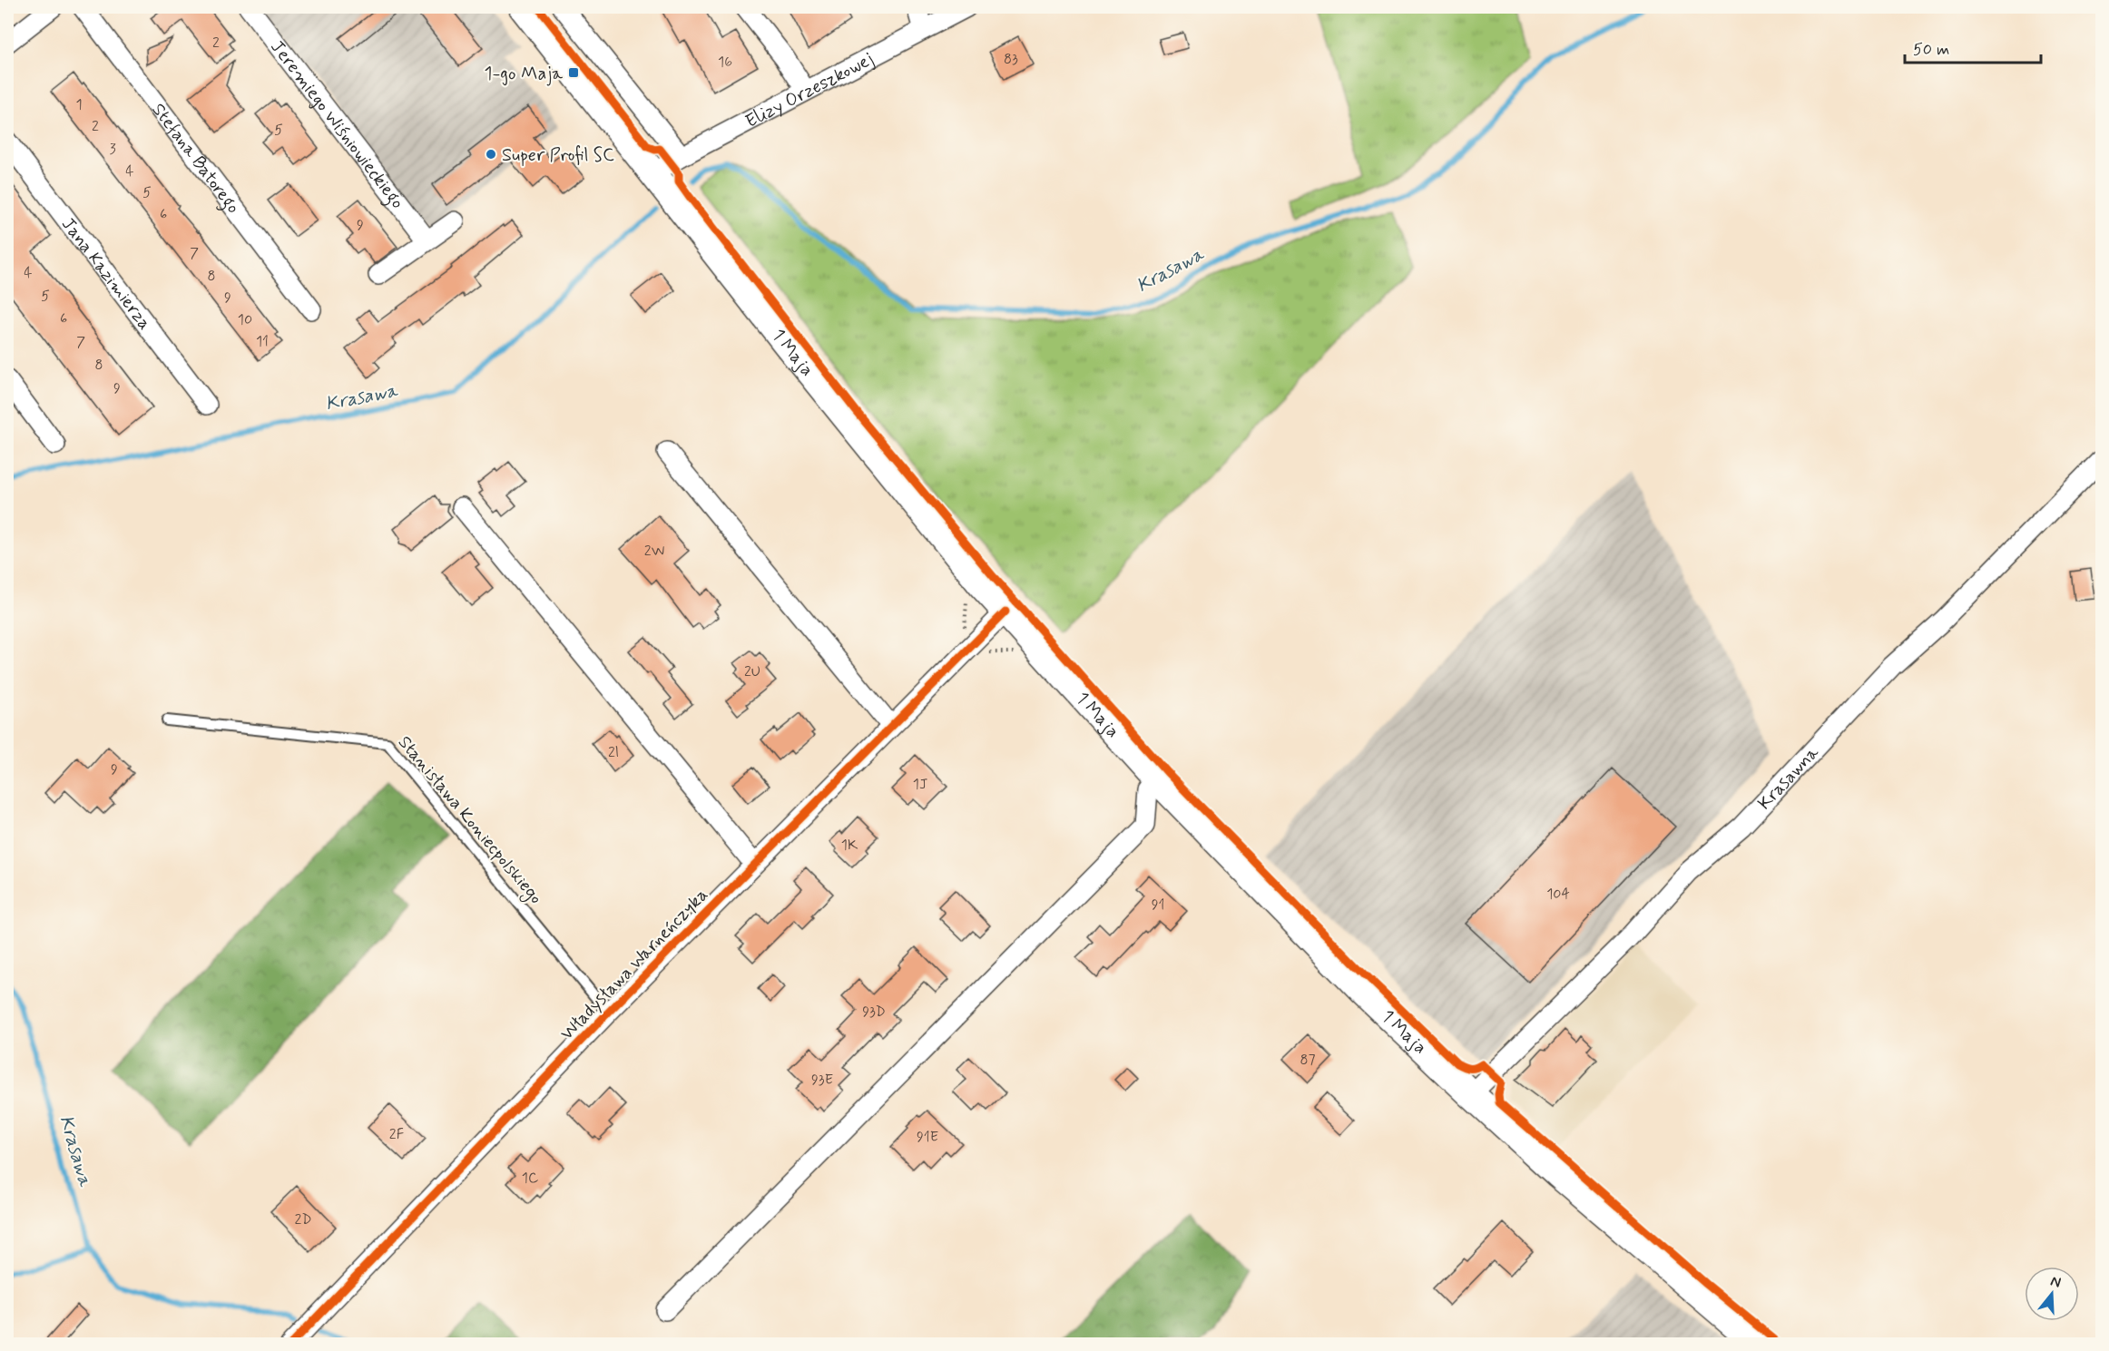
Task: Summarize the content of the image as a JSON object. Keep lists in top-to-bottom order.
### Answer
{
  "streets": {
    "main road": ["1 Maja"],
    "street": [
      "Elizy Orzeszkowej",
      "Jeremiego Wiśniowieckiego",
      "Stefana Batorego",
      "Jana Kazimierza",
      "Krasawna",
      "Władysława Warneńczyka"
    ],
    "lane": ["Stanisława Koniecpolskiego"]
  },
  "crossings": [
    ["Elizy Orzeszkowej", "1 Maja"],
    ["1 Maja", "Krasawna"],
    ["1 Maja", "Władysława Warneńczyka"],
    ["Stanisława Koniecpolskiego", "Władysława Warneńczyka"]
  ],
  "water": ["Krasawa"],
  "places": {
    "transit": ["1-go Maja"],
    "other": ["Super Profil SC"]
  },
  "house_numbers": [
    "2",
    "83",
    "16",
    "1",
    "2",
    "5",
    "3",
    "4",
    "5",
    "6",
    "9",
    "7",
    "4",
    "8",
    "5",
    "9",
    "6",
    "10",
    "11",
    "7",
    "8",
    "9",
    "2W",
    "2U",
    "2l",
    "9",
    "1J",
    "1K",
    "104",
    "91",
    "93D",
    "87",
    "93E",
    "2F",
    "91E",
    "1C",
    "2D"
  ],
  "scale_bar": "50 m",
  "north": "top"
}
